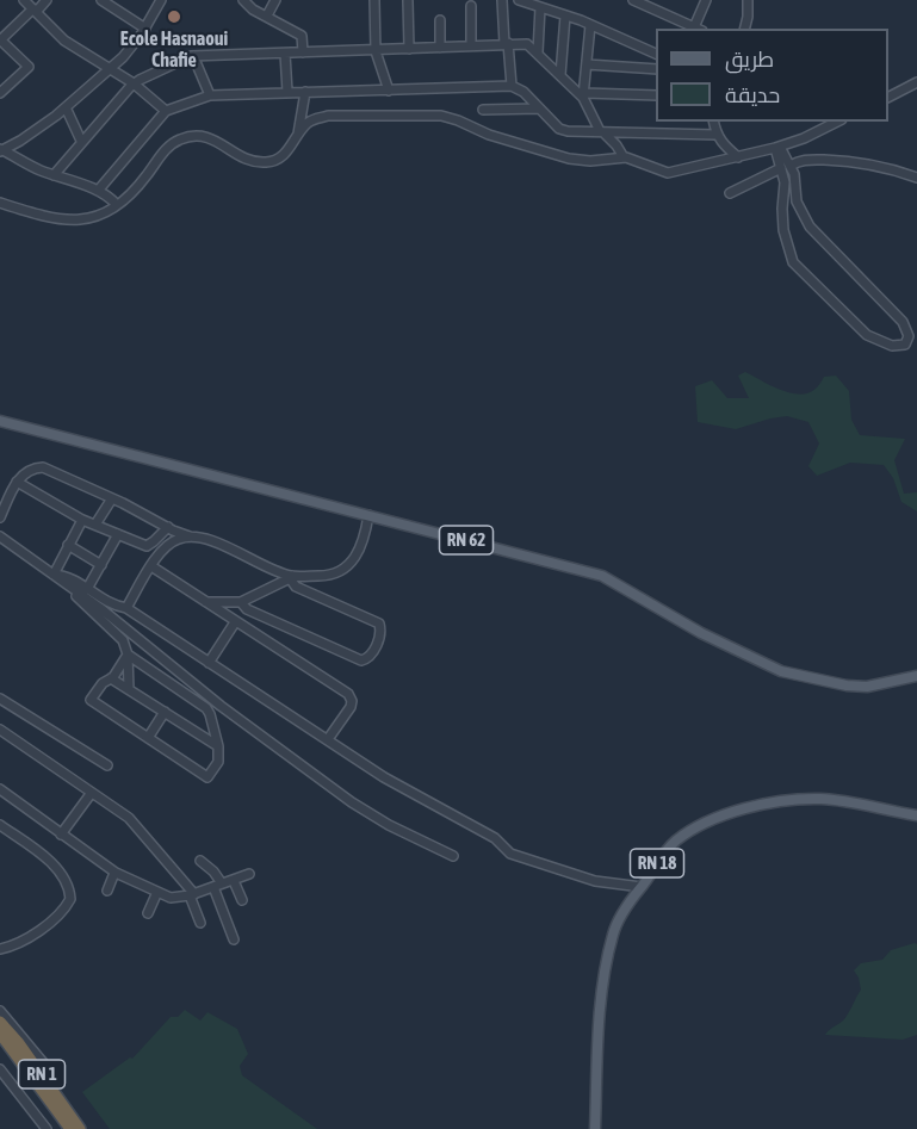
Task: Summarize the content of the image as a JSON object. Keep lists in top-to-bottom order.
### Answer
{
  "streets": {
    "highway": ["RN 1"],
    "main road": ["RN 62", "RN 18"]
  },
  "places": ["Ecole Hasnaoui Chafie"],
  "legend": ["طريق", "حديقة"]
}
